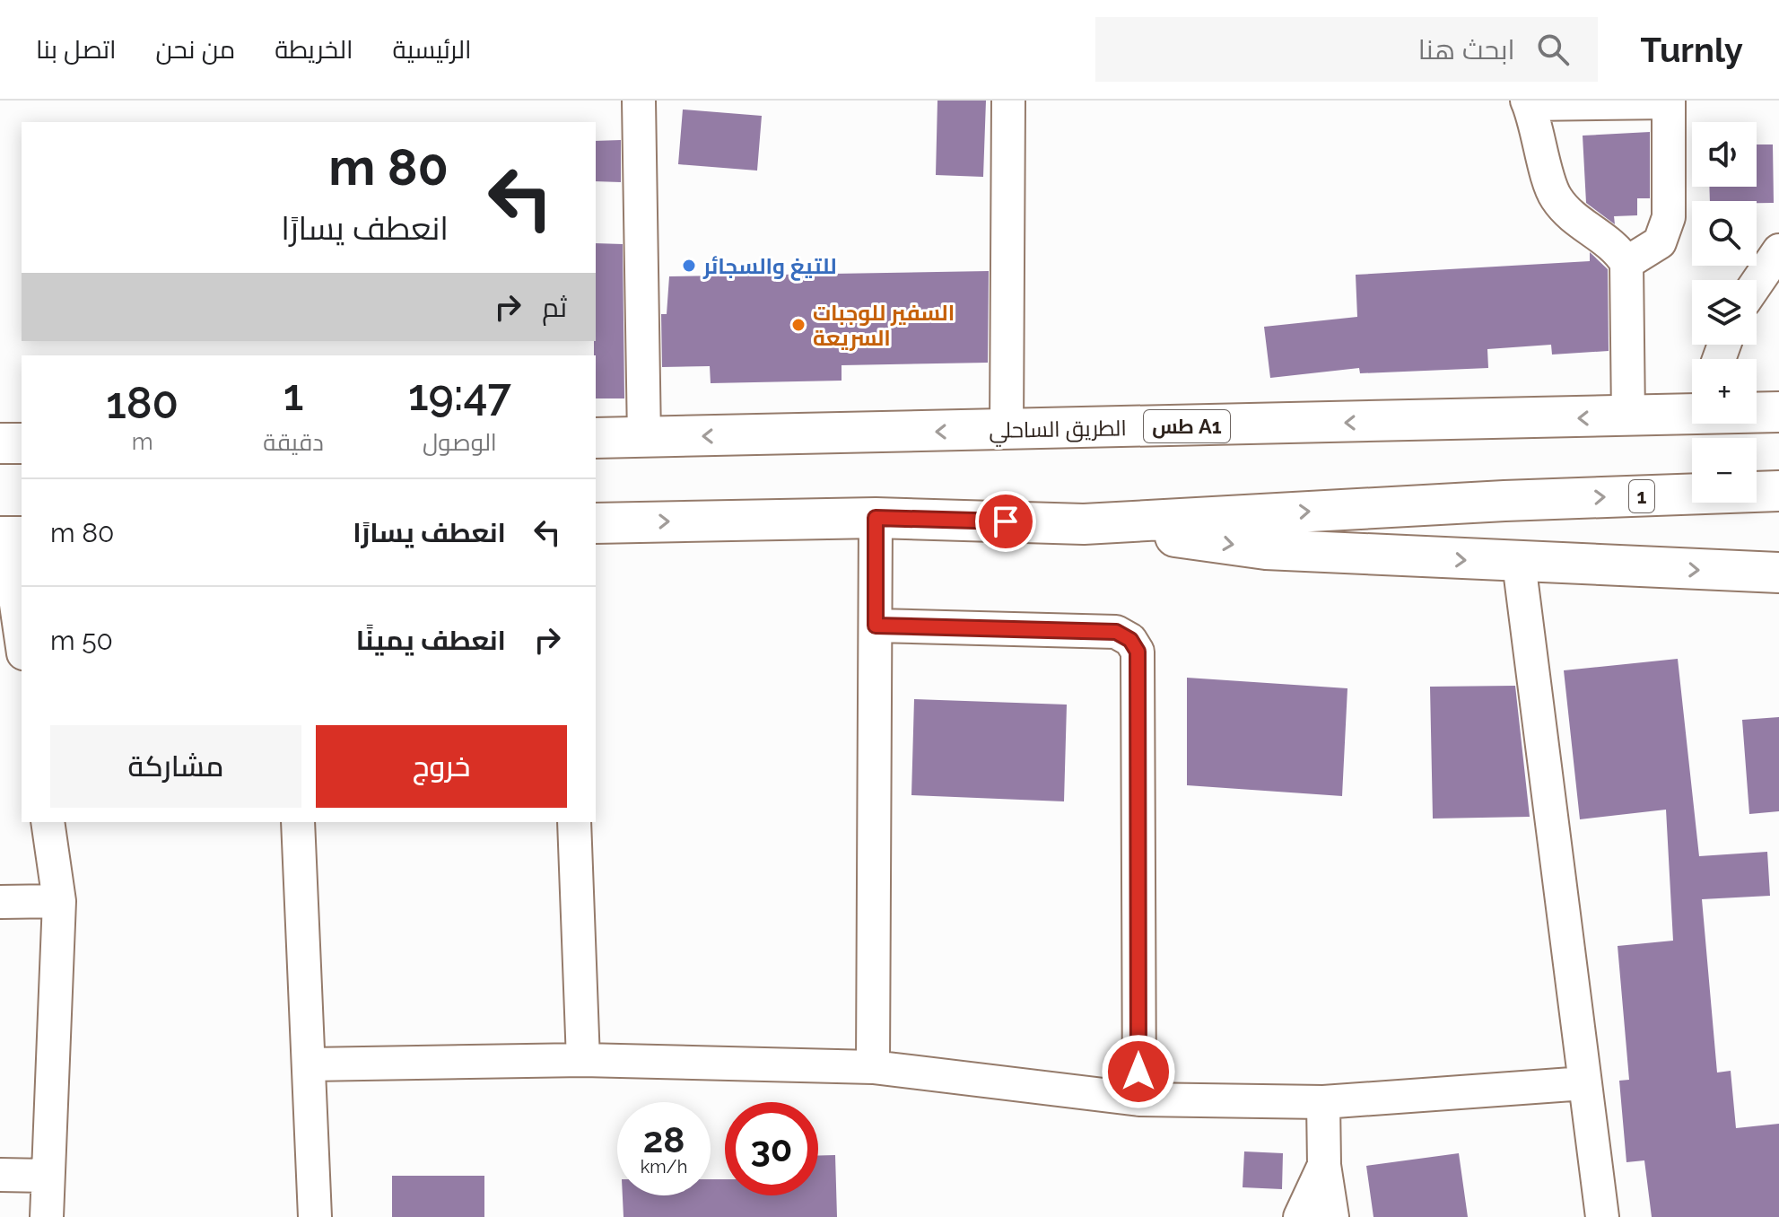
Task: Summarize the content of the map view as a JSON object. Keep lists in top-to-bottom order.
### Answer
{
  "streets": {
    "highway": ["طس A1", "الطريق الساحلي", "1"]
  },
  "places": ["للتيغ والسجائر", "السفير للوجبات السريعة"],
  "page": {
    "header": "Turnly",
    "search": "ابحث هنا",
    "nav": [
      "الرئيسية",
      "الخريطة",
      "من نحن",
      "اتصل بنا"
    ],
    "map_buttons": ["+", "−"],
    "turn": ["80 m", "انعطف يسارًا"],
    "then": "ثم",
    "eta": [
      "19:47",
      "الوصول",
      "1",
      "دقيقة",
      "180",
      "m"
    ],
    "list": [
      {
        "name": "انعطف يسارًا",
        "value": "80 m"
      },
      {
        "name": "انعطف يمينًا",
        "value": "50 m"
      }
    ],
    "buttons": ["خروج", "مشاركة"],
    "speed": "28 km/h",
    "limit": "30"
  }
}
